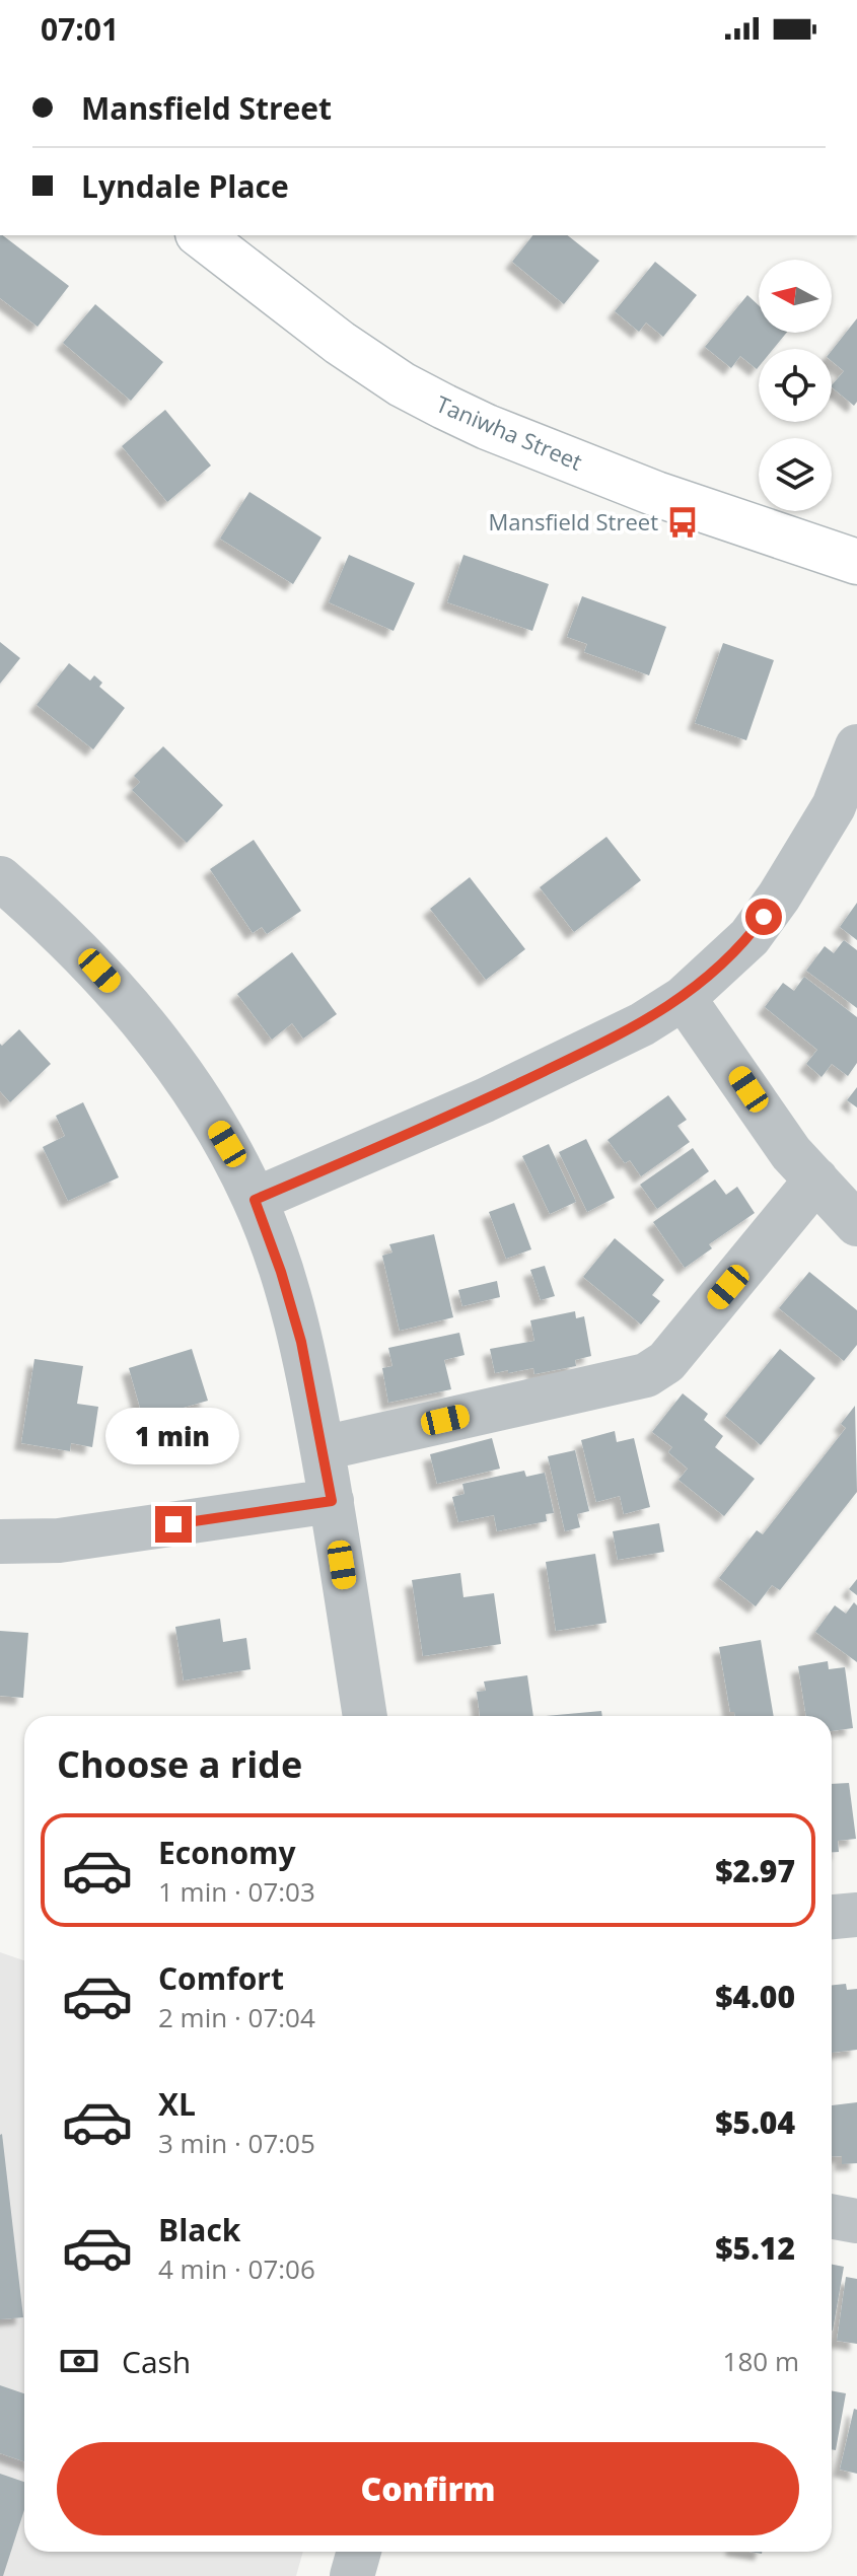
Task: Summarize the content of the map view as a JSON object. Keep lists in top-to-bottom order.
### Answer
{
  "streets": {
    "main road": ["Taniwha Street"]
  },
  "places": {
    "bus stop": ["Mansfield Street"]
  },
  "north": "left",
  "page": {
    "status": "07:01",
    "banner": ["Mansfield Street", "Lyndale Place"],
    "bubble": "1 min",
    "heading": "Choose a ride",
    "list": [
      {
        "name": "Economy",
        "note": "1 min · 07:03",
        "value": "$2.97"
      },
      {
        "name": "Comfort",
        "note": "2 min · 07:04",
        "value": "$4.00"
      },
      {
        "name": "XL",
        "note": "3 min · 07:05",
        "value": "$5.04"
      },
      {
        "name": "Black",
        "note": "4 min · 07:06",
        "value": "$5.12"
      }
    ],
    "pay": ["Cash", "180 m"],
    "buttons": "Confirm"
  }
}
